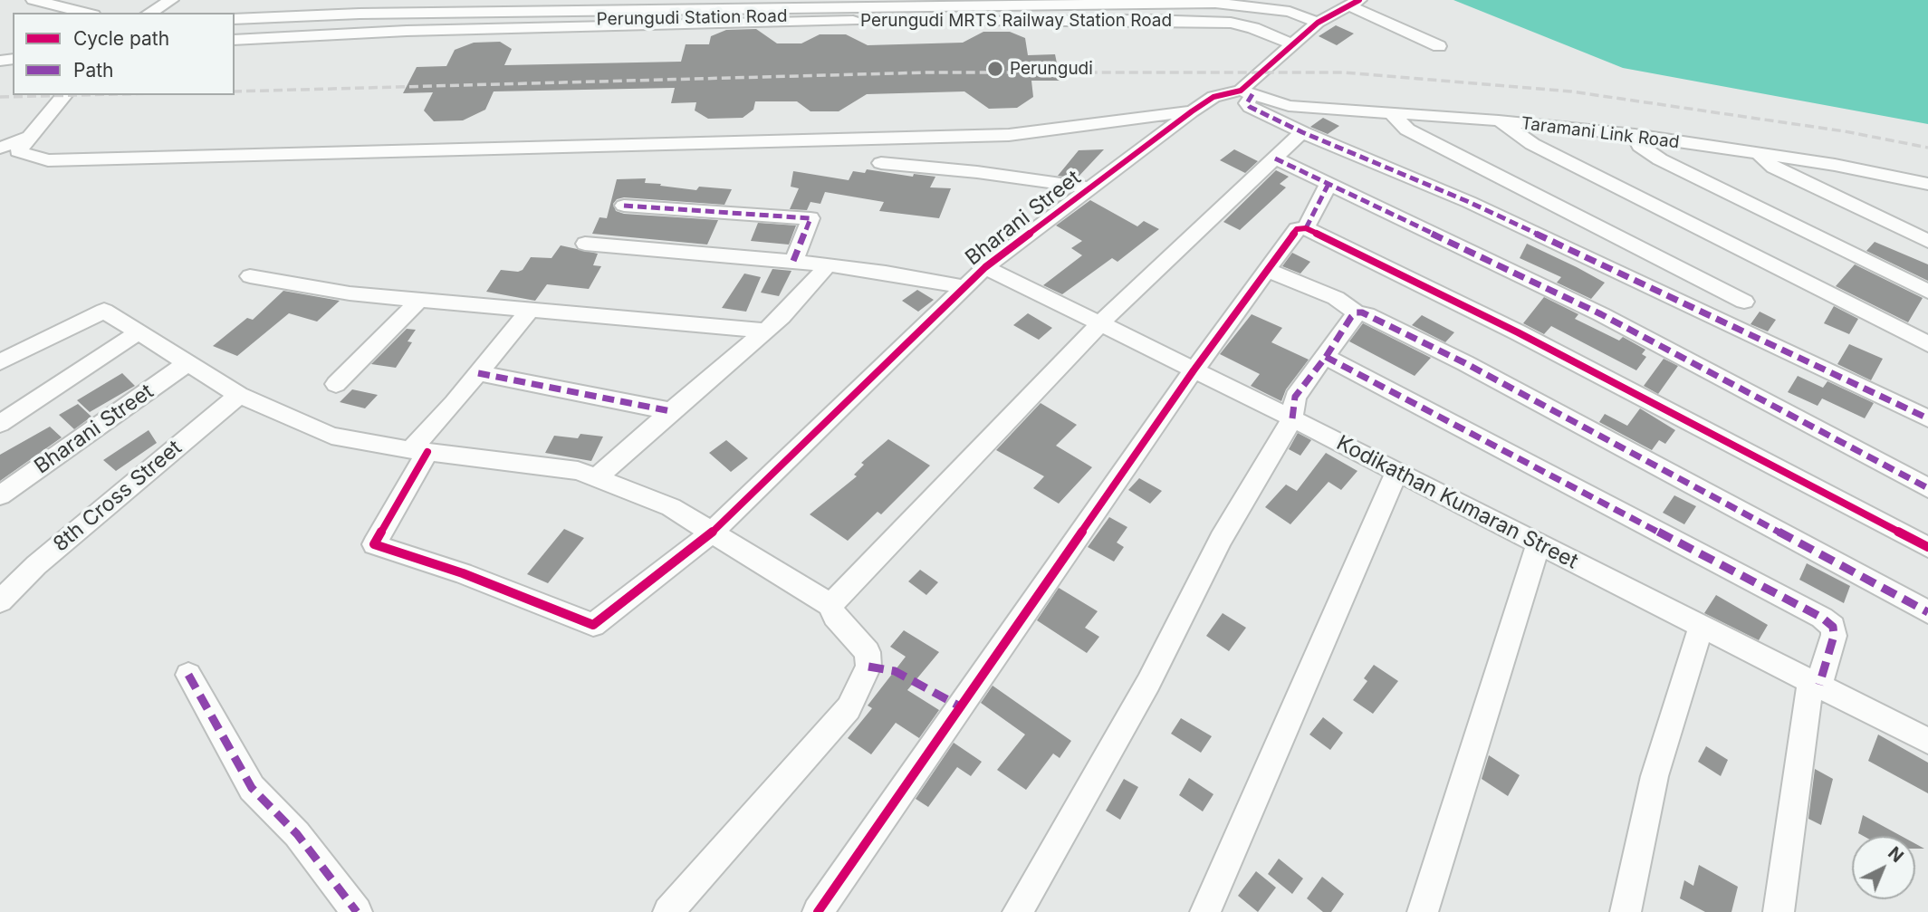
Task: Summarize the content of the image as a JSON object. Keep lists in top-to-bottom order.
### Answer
{
  "streets": {
    "street": [
      "Perungudi Station Road",
      "Perungudi MRTS Railway Station Road",
      "Taramani Link Road",
      "Bharani Street",
      "8th Cross Street",
      "Kodikathan Kumaran Street"
    ]
  },
  "crossings": [
    ["Perungudi Station Road", "Perungudi MRTS Railway Station Road"],
    ["Perungudi Station Road", "Bharani Street"],
    ["Perungudi MRTS Railway Station Road", "Bharani Street"],
    ["Taramani Link Road", "Bharani Street"],
    ["Bharani Street", "Kodikathan Kumaran Street"]
  ],
  "places": ["Perungudi"],
  "legend": ["Cycle path", "Path"],
  "north": "top right"
}
